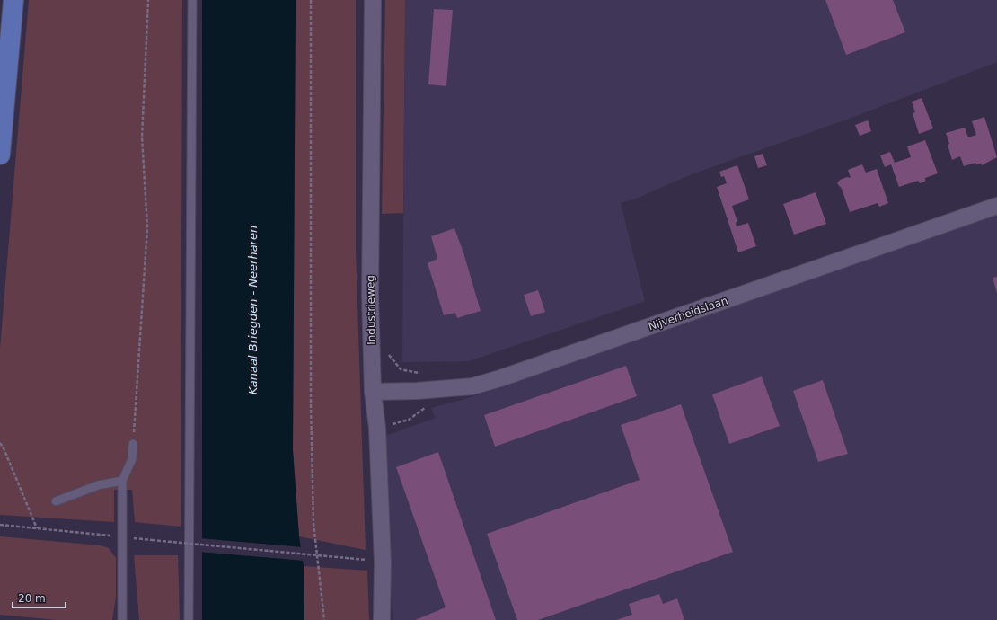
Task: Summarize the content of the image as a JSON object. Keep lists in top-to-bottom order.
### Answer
{
  "streets": {
    "street": ["Industrieweg", "Nijverheidslaan"]
  },
  "crossings": [
    ["Industrieweg", "Nijverheidslaan"]
  ],
  "water": ["Kanaal Briegden - Neerharen"],
  "scale_bar": "20 m"
}
